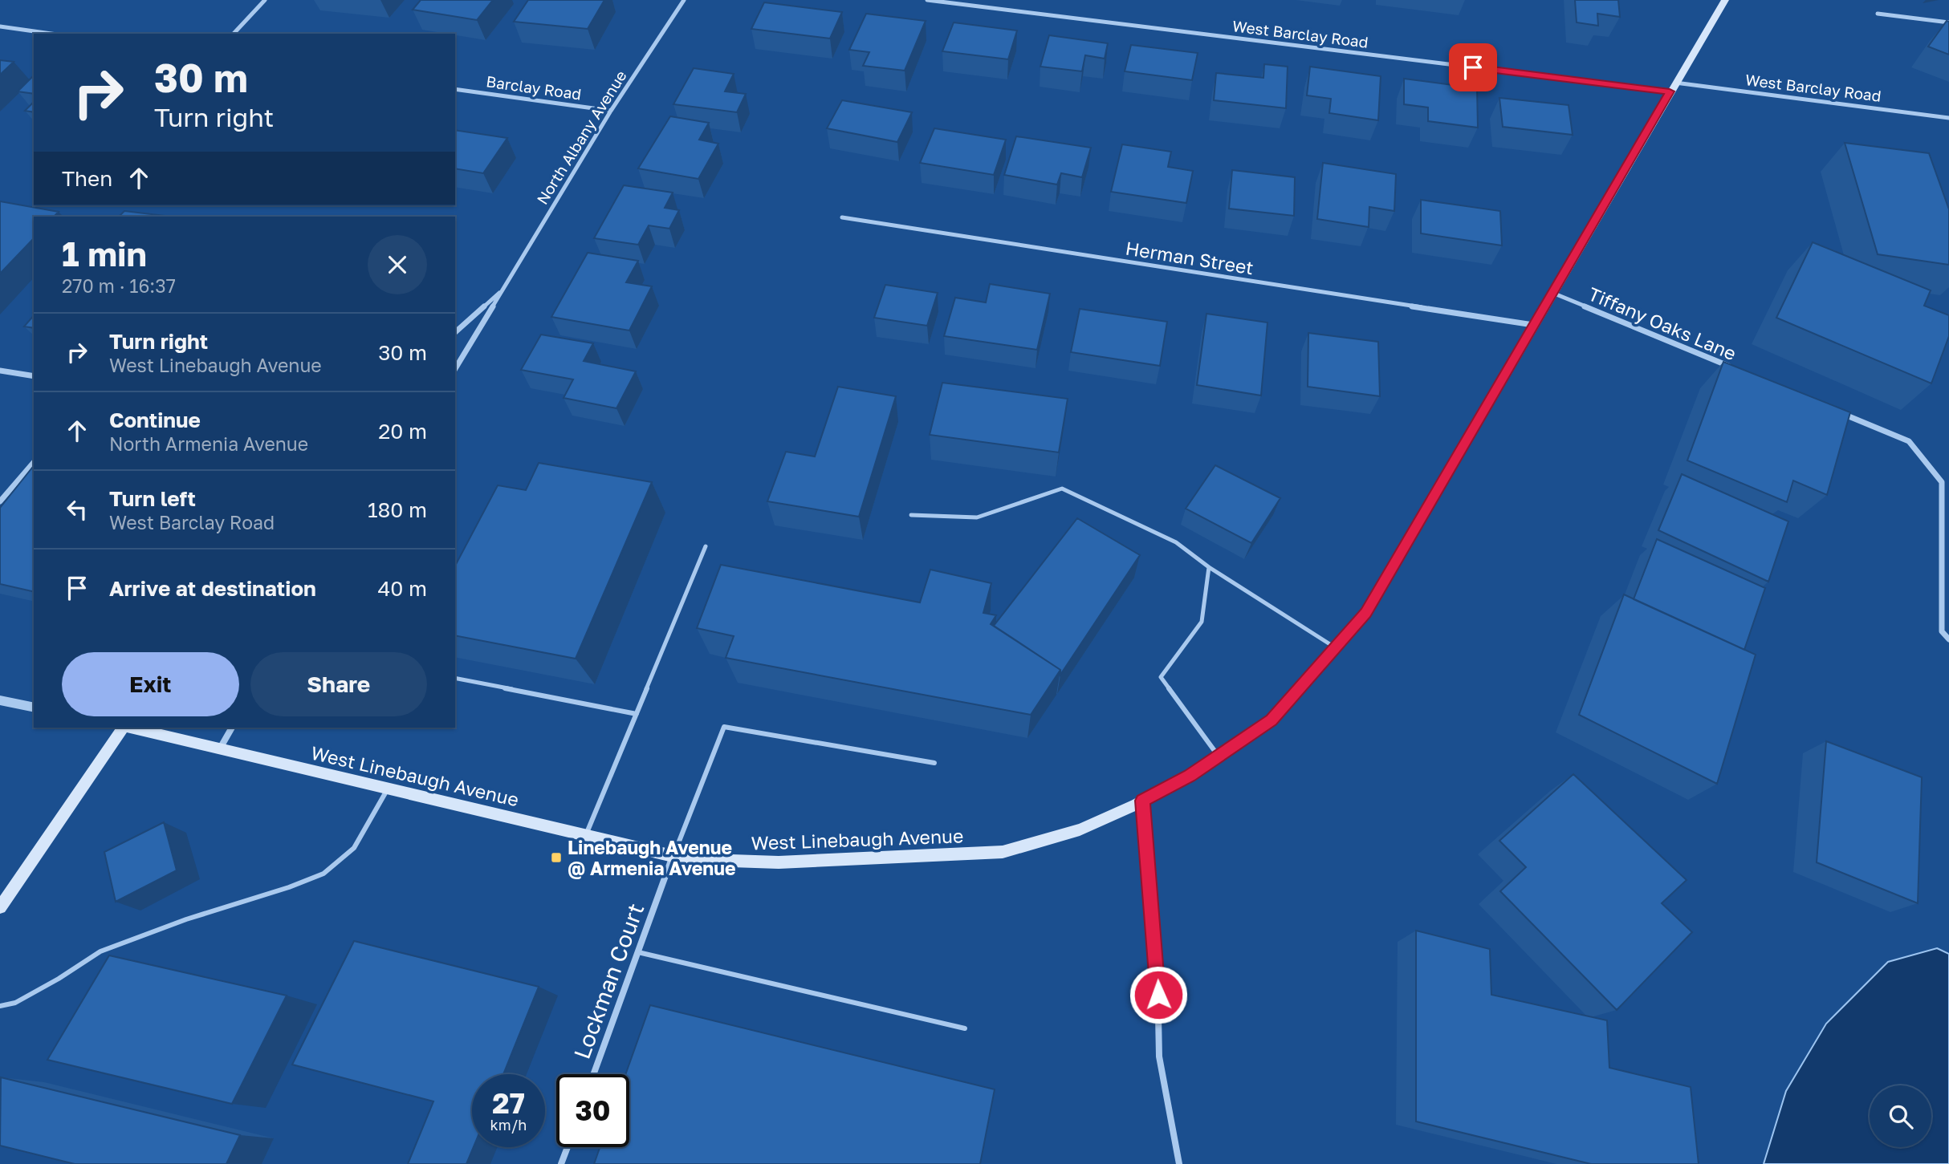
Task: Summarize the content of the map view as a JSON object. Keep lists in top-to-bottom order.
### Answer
{
  "streets": {
    "main road": ["West Linebaugh Avenue"],
    "street": [
      "West Barclay Road",
      "Barclay Road",
      "North Albany Avenue",
      "Herman Street",
      "Tiffany Oaks Lane",
      "Lockman Court"
    ]
  },
  "crossings": [
    ["West Barclay Road", "West Linebaugh Avenue"],
    ["Barclay Road", "North Albany Avenue"],
    ["Herman Street", "West Linebaugh Avenue"],
    ["Tiffany Oaks Lane", "West Linebaugh Avenue"],
    ["West Linebaugh Avenue", "Lockman Court"]
  ],
  "places": {
    "transit": ["Linebaugh Avenue @ Armenia Avenue"]
  },
  "page": {
    "turn": ["30 m", "Turn right"],
    "then": "Then",
    "heading": ["1 min", "270 m · 16:37"],
    "list": [
      {
        "name": "Turn right",
        "note": "West Linebaugh Avenue",
        "value": "30 m"
      },
      {
        "name": "Continue",
        "note": "North Armenia Avenue",
        "value": "20 m"
      },
      {
        "name": "Turn left",
        "note": "West Barclay Road",
        "value": "180 m"
      },
      {
        "name": "Arrive at destination",
        "value": "40 m"
      }
    ],
    "buttons": ["Exit", "Share"],
    "speed": "27 km/h",
    "limit": "30"
  }
}
